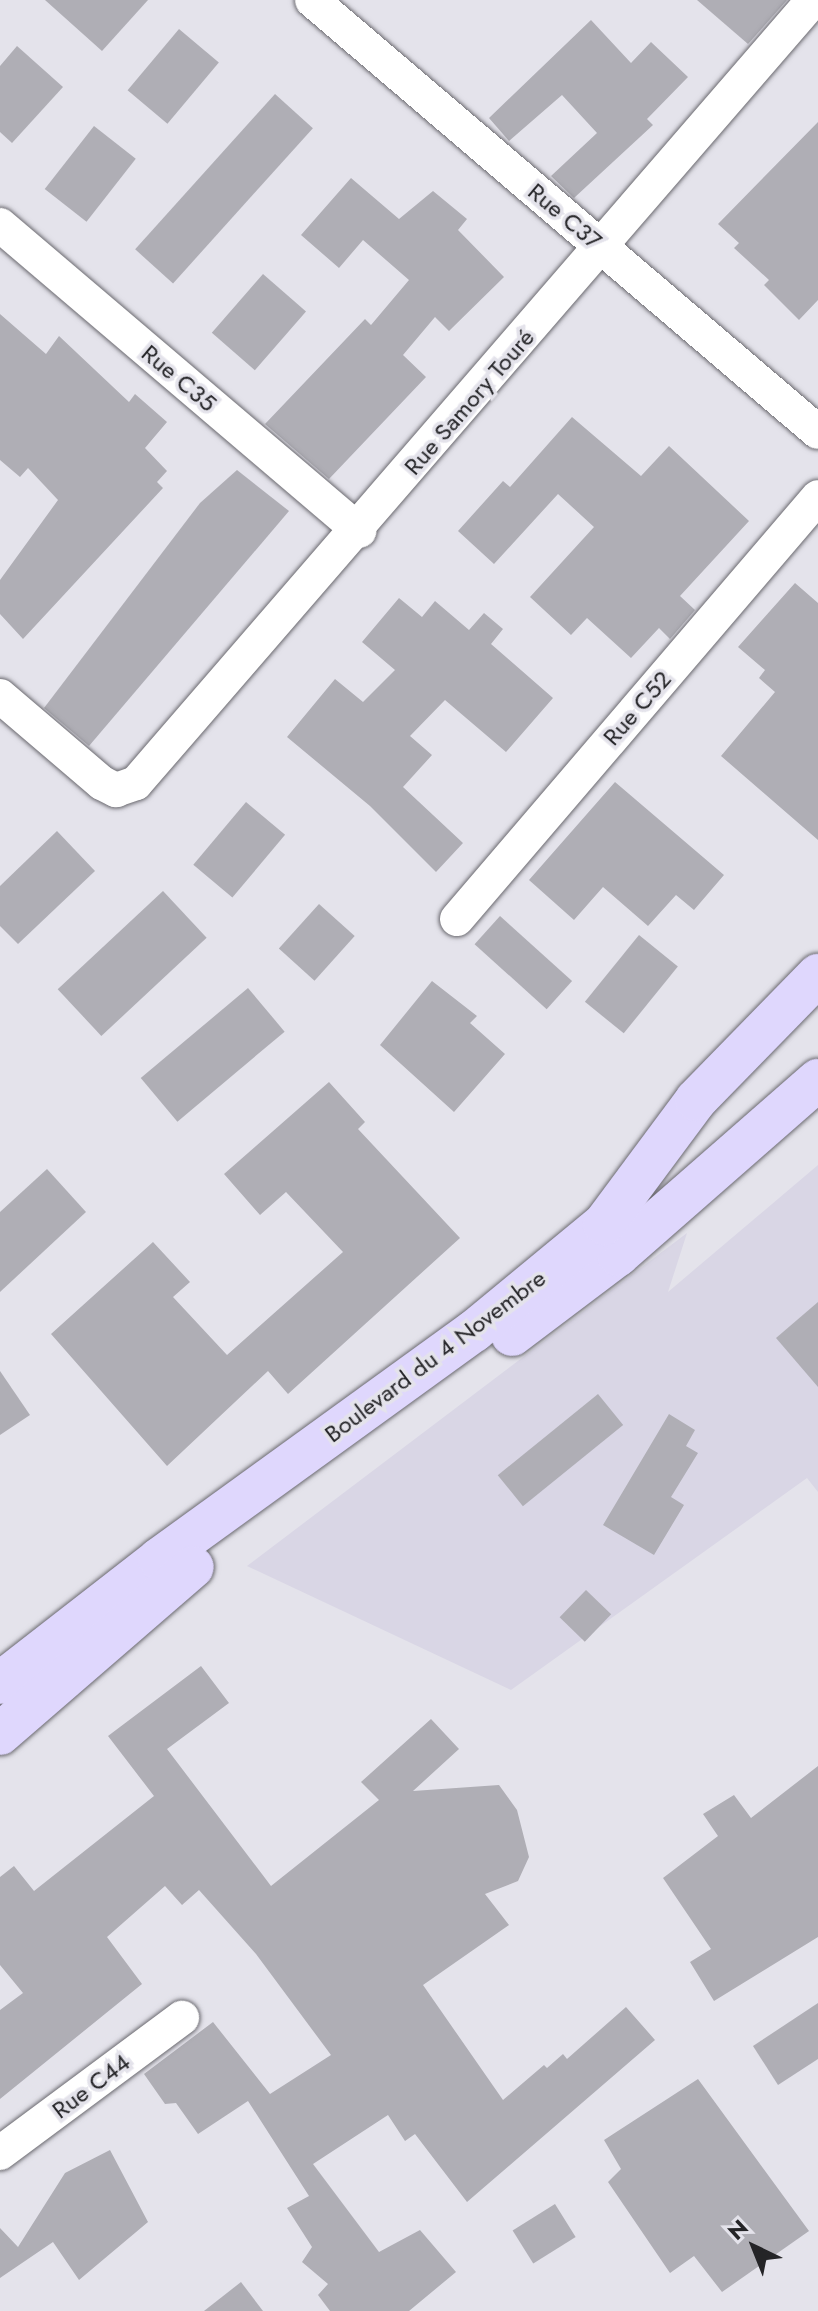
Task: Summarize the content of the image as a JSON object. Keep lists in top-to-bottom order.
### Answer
{
  "streets": {
    "main road": ["Boulevard du 4 Novembre"],
    "street": [
      "Rue C37",
      "Rue C35",
      "Rue Samory Touré",
      "Rue C52",
      "Rue C44"
    ]
  },
  "crossings": [
    ["Rue C37", "Rue Samory Touré"],
    ["Rue C35", "Rue Samory Touré"]
  ],
  "north": "top left"
}
